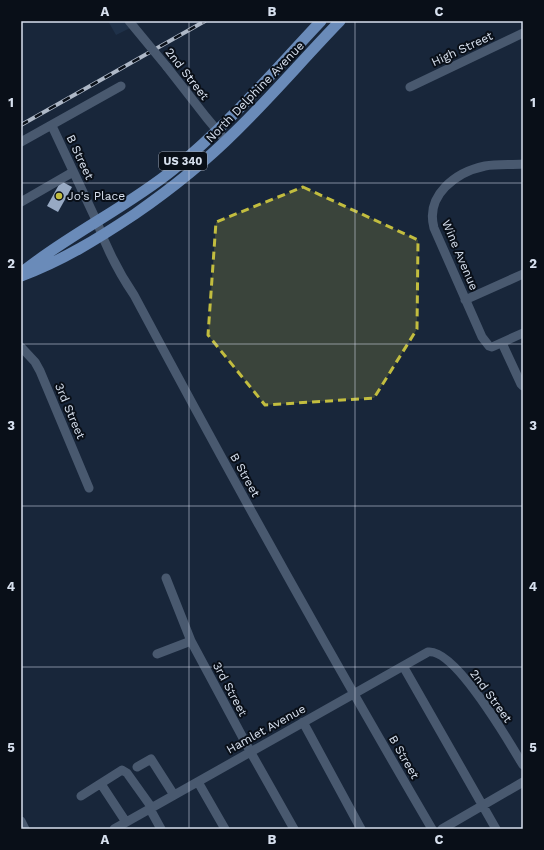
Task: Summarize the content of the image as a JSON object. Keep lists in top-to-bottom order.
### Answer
{
  "streets": {
    "main road": ["North Delphine Avenue", "US 340"],
    "street": [
      "High Street",
      "2nd Street",
      "B Street",
      "Wine Avenue",
      "3rd Street",
      "Hamlet Avenue"
    ]
  },
  "crossings": [
    ["2nd Street", "North Delphine Avenue"],
    ["2nd Street", "Hamlet Avenue"],
    ["North Delphine Avenue", "B Street"],
    ["B Street", "Hamlet Avenue"],
    ["3rd Street", "Hamlet Avenue"]
  ],
  "places": ["Jo's Place"],
  "grid": {
    "columns": ["A", "B", "C"],
    "rows": [
      "1",
      "2",
      "3",
      "4",
      "5"
    ]
  }
}
